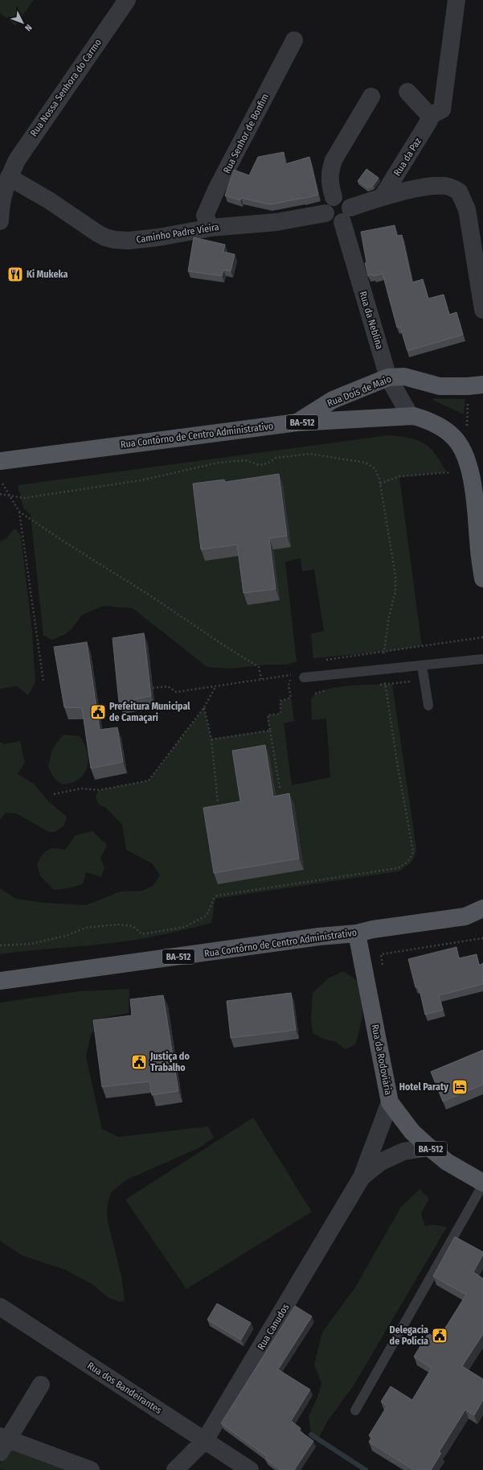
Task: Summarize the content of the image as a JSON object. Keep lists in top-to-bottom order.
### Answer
{
  "streets": {
    "main road": [
      "Rua Dois de Maio",
      "BA-512",
      "Rua Contôrno de Centro Administrativo",
      "Rua da Rodoviária"
    ],
    "street": [
      "Rua Nossa Senhora do Carmo",
      "Rua Senhor de Bonfim",
      "Rua da Paz",
      "Caminho Padre Vieira",
      "Rua da Neblina",
      "Rua Canudos",
      "Rua dos Bandeirantes"
    ]
  },
  "crossings": [
    ["Rua Nossa Senhora do Carmo", "Caminho Padre Vieira"],
    ["Rua Senhor de Bonfim", "Caminho Padre Vieira"],
    ["Caminho Padre Vieira", "Rua da Neblina"],
    ["Rua da Neblina", "Rua Dois de Maio"],
    ["Rua da Neblina", "Rua Contôrno de Centro Administrativo"],
    ["Rua Dois de Maio", "Rua Contôrno de Centro Administrativo"],
    ["Rua Contôrno de Centro Administrativo", "Rua da Rodoviária"],
    ["Rua da Rodoviária", "Rua Canudos"],
    ["Rua Canudos", "Rua dos Bandeirantes"]
  ],
  "places": {
    "restaurant": ["Ki Mukeka"],
    "public building": ["Prefeitura Municipal de Camaçari", "Justiça do Trabalho", "Delegacia de Polícia"],
    "hotel": ["Hotel Paraty"]
  },
  "north": "bottom right"
}
